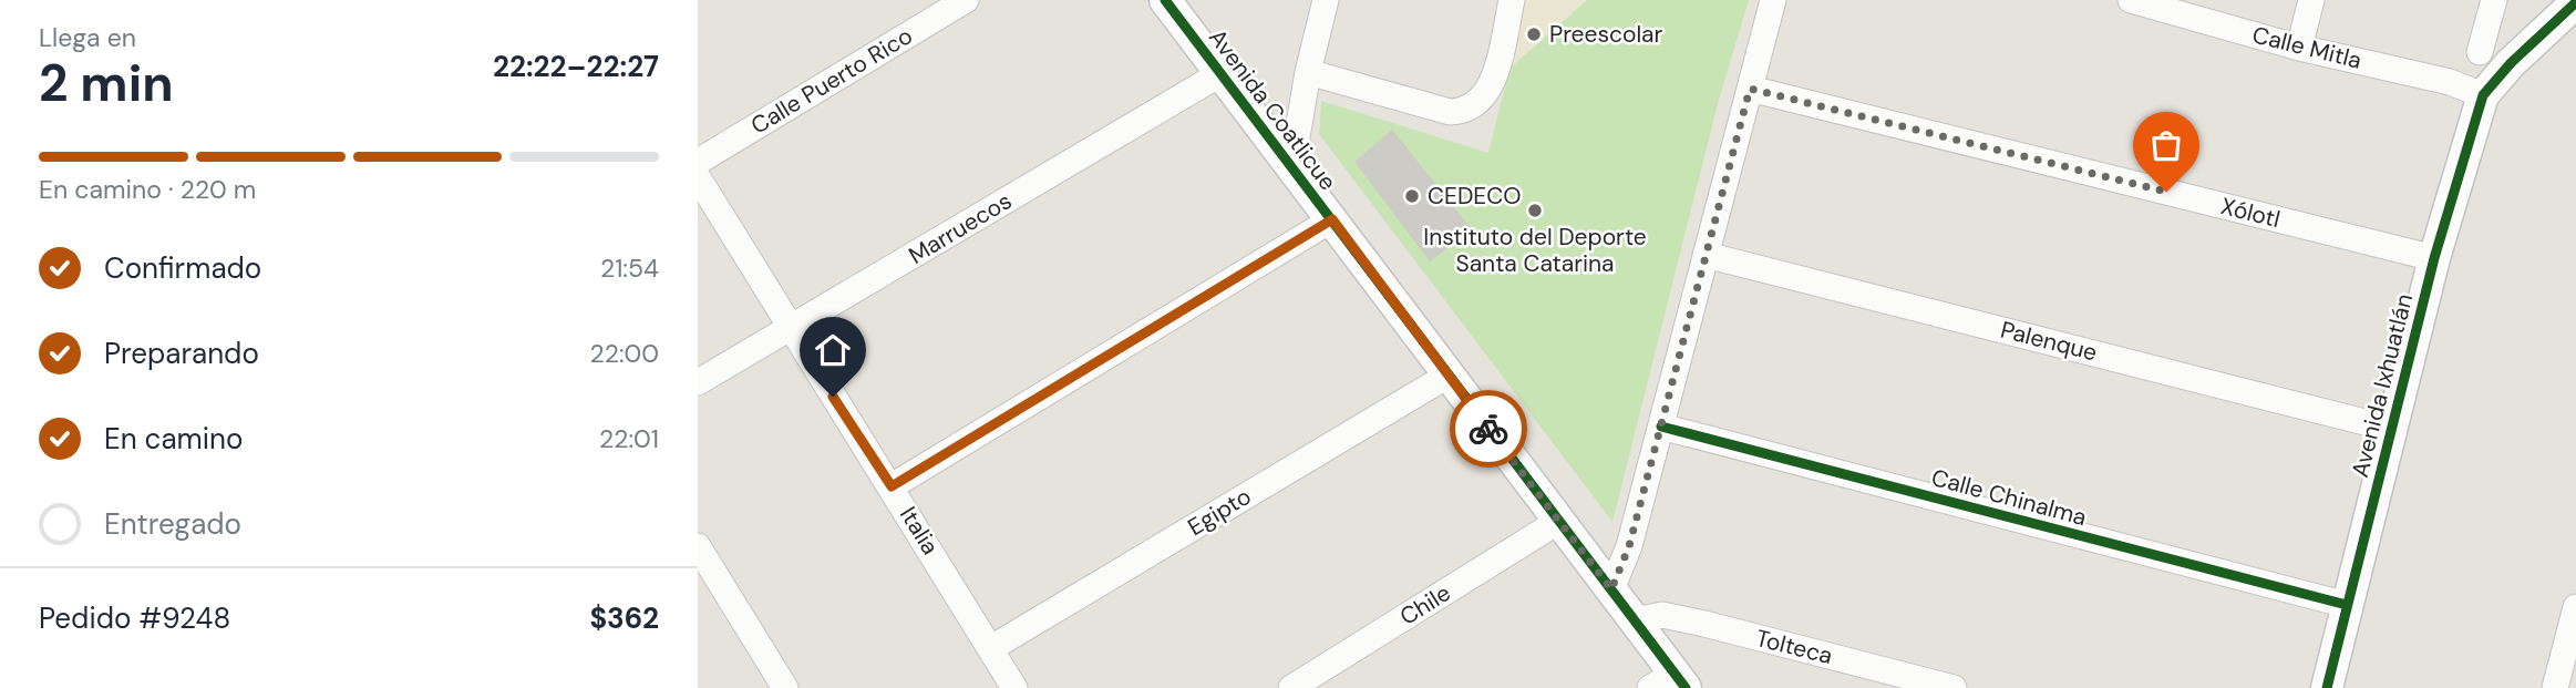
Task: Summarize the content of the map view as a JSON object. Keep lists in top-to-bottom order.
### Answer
{
  "streets": {
    "street": [
      "Calle Mitla",
      "Calle Puerto Rico",
      "Avenida Coatlicue",
      "Xólotl",
      "Marruecos",
      "Palenque",
      "Avenida Ixhuatlán",
      "Calle Chinalma",
      "Egipto",
      "Italia",
      "Chile",
      "Tolteca"
    ]
  },
  "crossings": [
    ["Calle Mitla", "Avenida Ixhuatlán"],
    ["Avenida Coatlicue", "Marruecos"],
    ["Avenida Coatlicue", "Egipto"],
    ["Avenida Coatlicue", "Chile"],
    ["Avenida Coatlicue", "Tolteca"],
    ["Xólotl", "Avenida Ixhuatlán"],
    ["Marruecos", "Italia"],
    ["Palenque", "Avenida Ixhuatlán"],
    ["Avenida Ixhuatlán", "Calle Chinalma"],
    ["Egipto", "Italia"]
  ],
  "places": ["Preescolar", "CEDECO", "Instituto del Deporte Santa Catarina"],
  "page": {
    "heading": ["2 min", "Llega en", "22:22–22:27"],
    "panel": ["Pedido #9248", "$362"],
    "bar": "En camino · 220 m",
    "list": [
      ["Confirmado", "21:54"],
      ["Preparando", "22:00"],
      ["En camino", "22:01"],
      "Entregado"
    ]
  }
}
